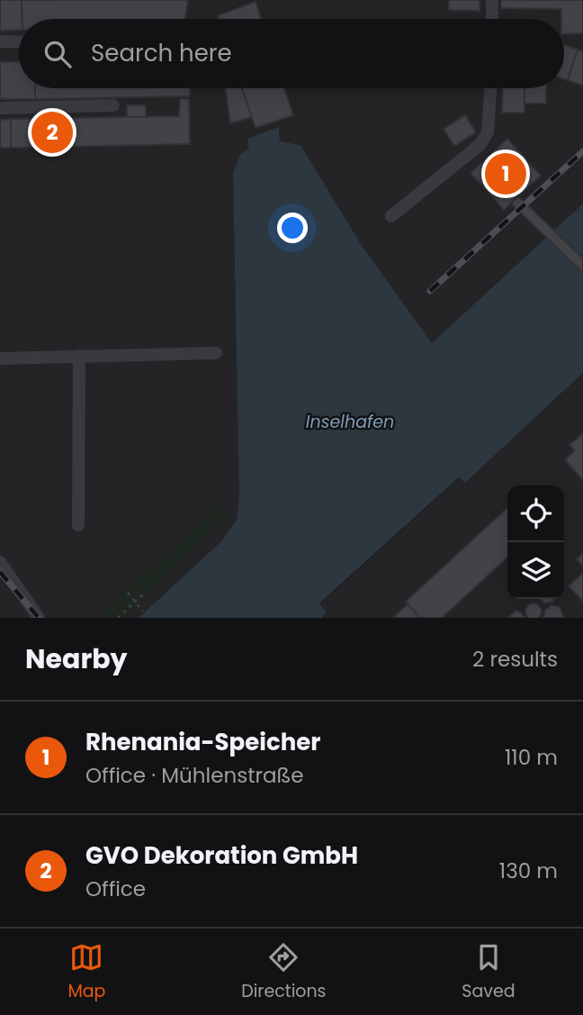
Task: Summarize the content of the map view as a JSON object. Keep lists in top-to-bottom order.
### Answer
{
  "water": ["Inselhafen"],
  "page": {
    "search": "Search here",
    "pins": ["2", "1"],
    "heading": ["Nearby", "2 results"],
    "list": [
      {
        "mark": "1",
        "name": "Rhenania-Speicher",
        "note": "Office · Mühlenstraße",
        "value": "110 m"
      },
      {
        "mark": "2",
        "name": "GVO Dekoration GmbH",
        "note": "Office",
        "value": "130 m"
      }
    ],
    "nav": ["Map", "Directions", "Saved"]
  }
}
